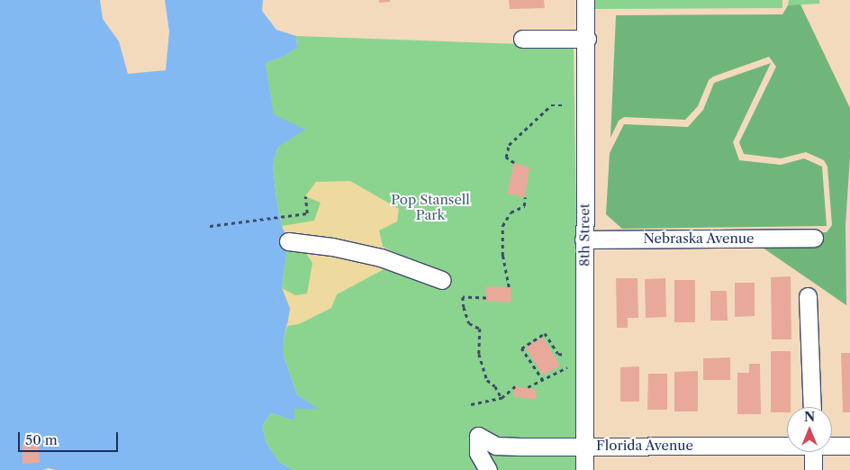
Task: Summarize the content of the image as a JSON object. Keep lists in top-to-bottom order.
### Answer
{
  "streets": {
    "street": ["8th Street", "Nebraska Avenue", "Florida Avenue"]
  },
  "crossings": [
    ["8th Street", "Nebraska Avenue"],
    ["8th Street", "Florida Avenue"]
  ],
  "parks": ["Pop Stansell Park"],
  "scale_bar": "50 m",
  "north": "top"
}
